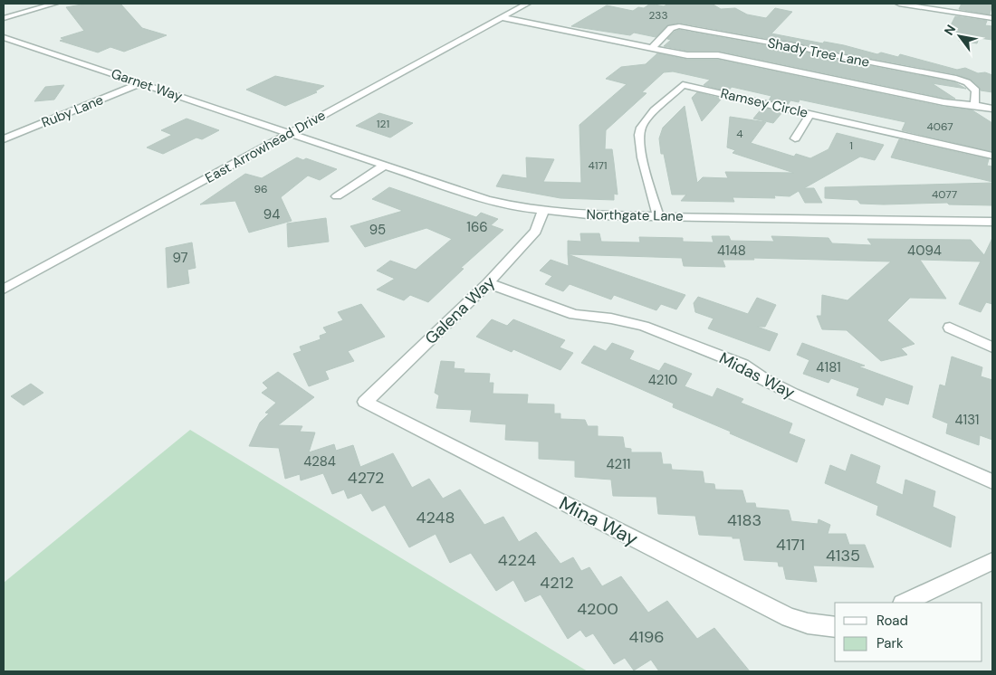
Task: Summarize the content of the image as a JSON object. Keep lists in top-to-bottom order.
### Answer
{
  "streets": {
    "street": [
      "Shady Tree Lane",
      "Garnet Way",
      "Ramsey Circle",
      "Ruby Lane",
      "East Arrowhead Drive",
      "Northgate Lane",
      "Galena Way",
      "Midas Way",
      "Mina Way"
    ]
  },
  "crossings": [
    ["Shady Tree Lane", "East Arrowhead Drive"],
    ["Garnet Way", "Ruby Lane"],
    ["Garnet Way", "East Arrowhead Drive"],
    ["Garnet Way", "Northgate Lane"],
    ["Ramsey Circle", "Northgate Lane"],
    ["East Arrowhead Drive", "Northgate Lane"],
    ["Northgate Lane", "Galena Way"],
    ["Galena Way", "Midas Way"],
    ["Galena Way", "Mina Way"]
  ],
  "house_numbers": [
    "233",
    "121",
    "4067",
    "4",
    "1",
    "4171",
    "96",
    "4077",
    "94",
    "166",
    "95",
    "4148",
    "4094",
    "97",
    "4181",
    "4210",
    "4131",
    "4284",
    "4211",
    "4272",
    "4248",
    "4183",
    "4171",
    "4135",
    "4224",
    "4212",
    "4200",
    "4196"
  ],
  "legend": ["Road", "Park"],
  "north": "top left"
}
